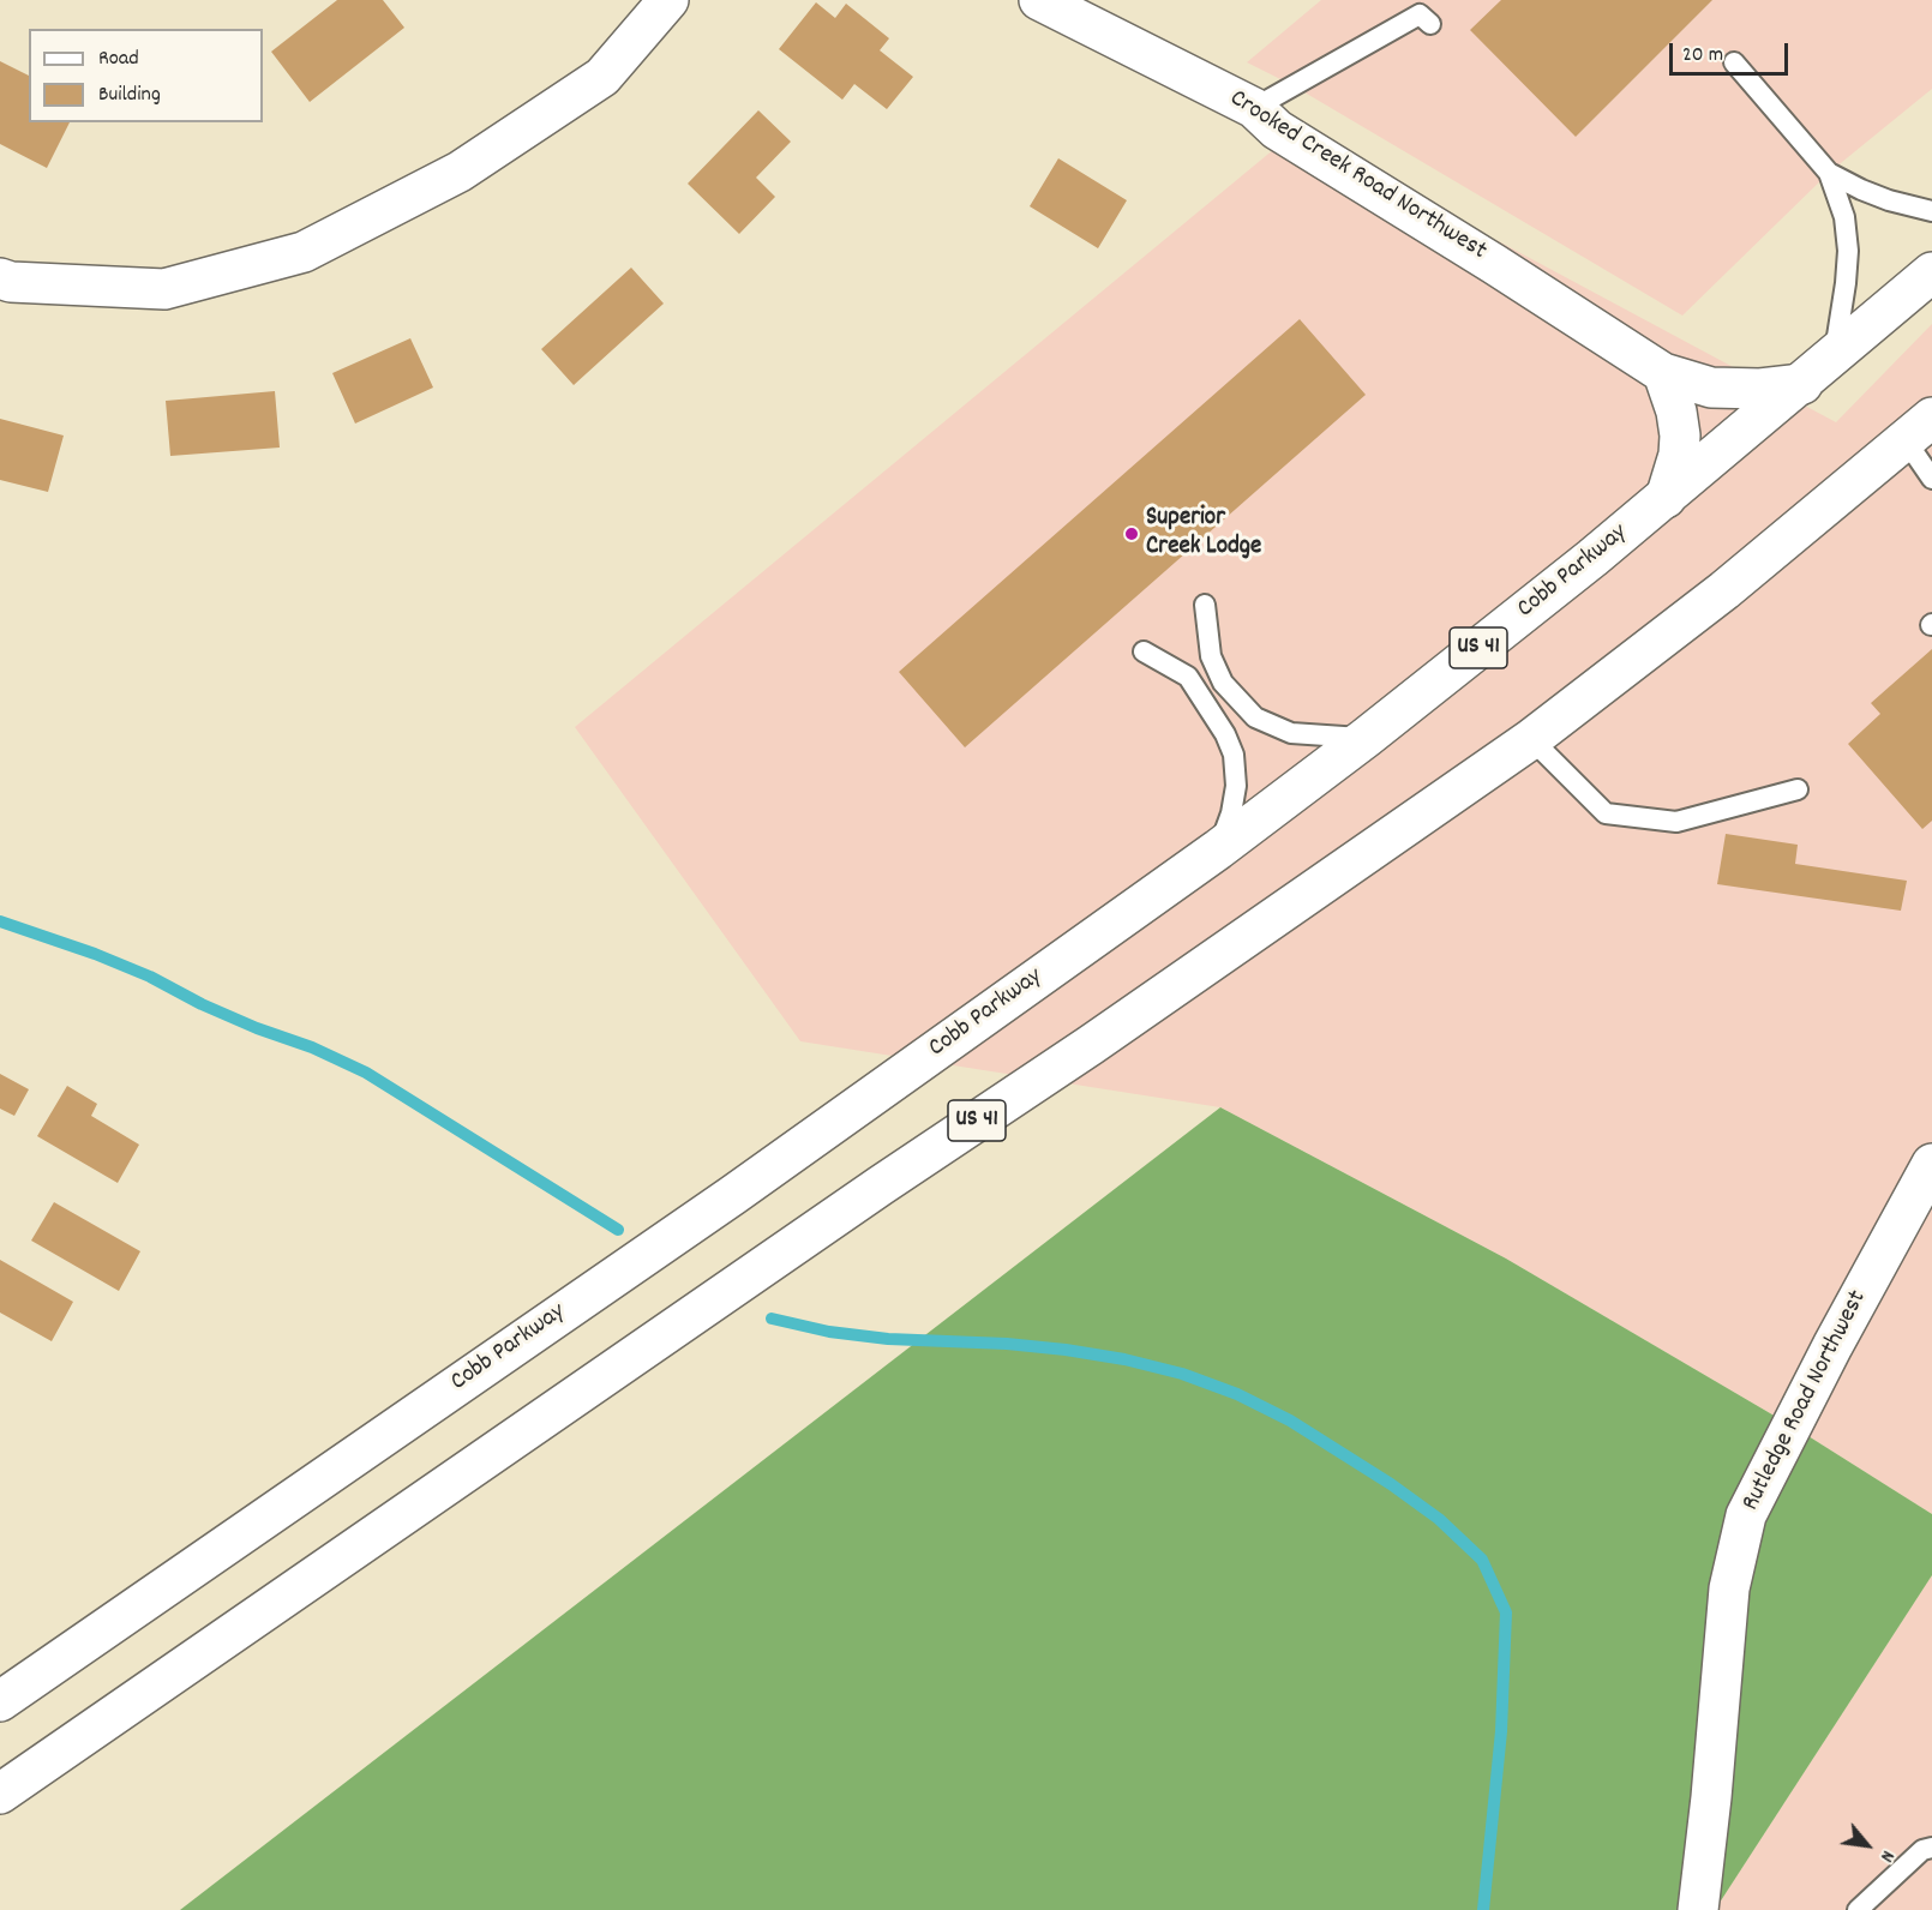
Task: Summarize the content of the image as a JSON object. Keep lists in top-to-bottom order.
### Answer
{
  "streets": {
    "main road": [
      "Crooked Creek Road Northwest",
      "Cobb Parkway",
      "US 41",
      "Rutledge Road Northwest"
    ]
  },
  "crossings": [
    ["Crooked Creek Road Northwest", "Cobb Parkway"]
  ],
  "places": ["Superior Creek Lodge"],
  "legend": ["Road", "Building"],
  "scale_bar": "20 m",
  "north": "bottom right"
}
